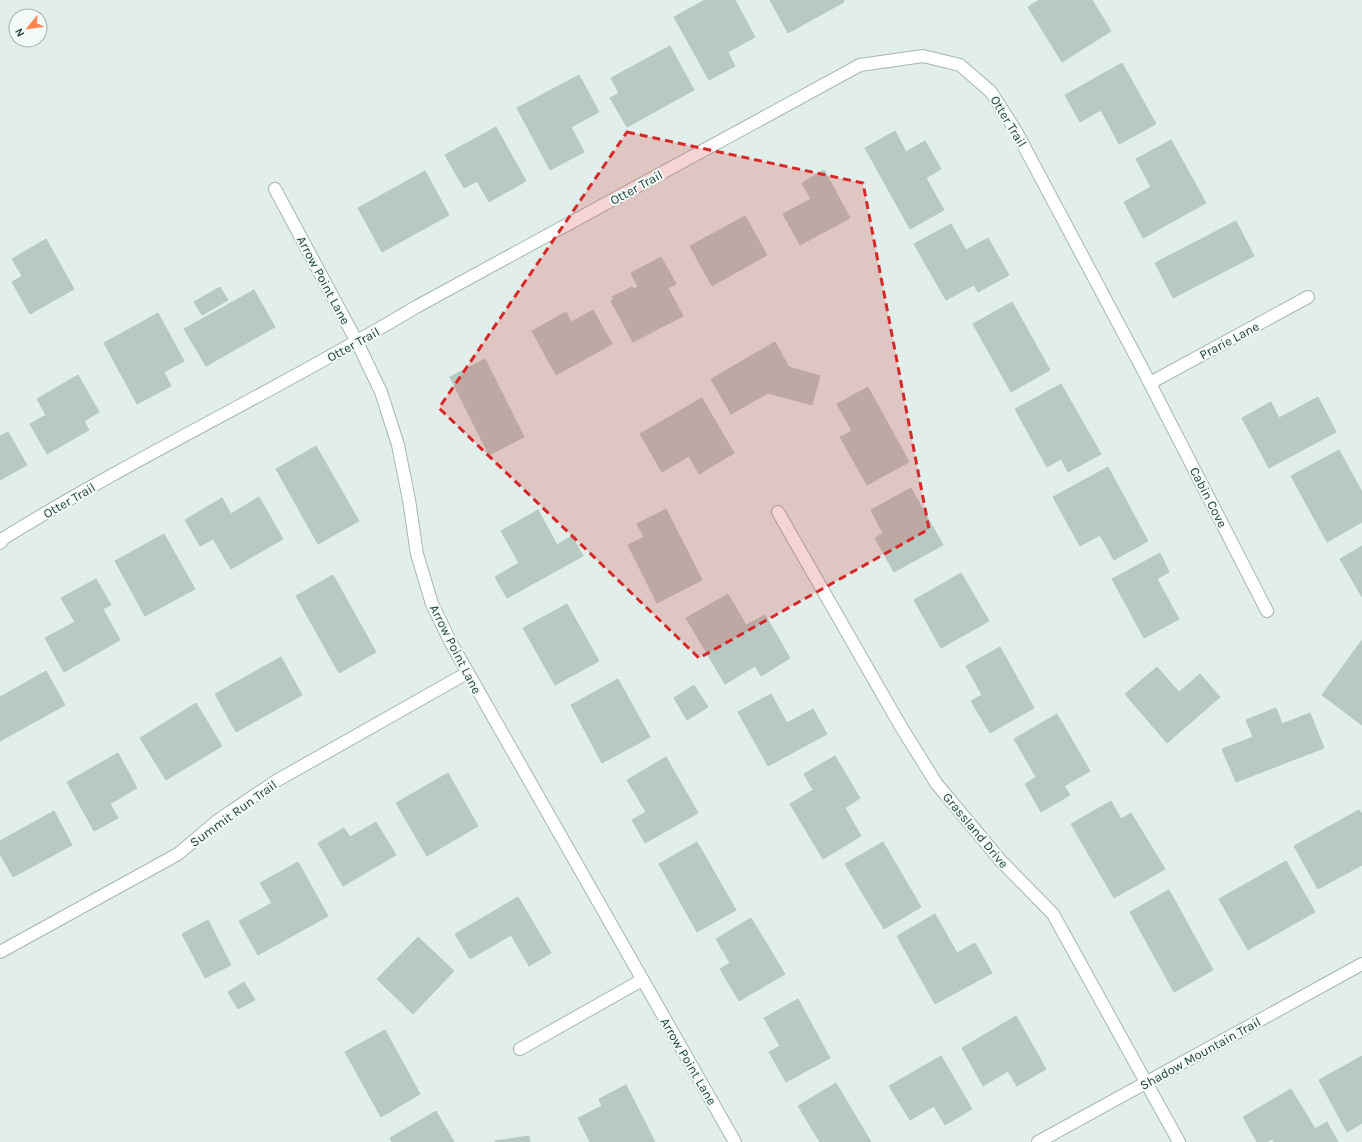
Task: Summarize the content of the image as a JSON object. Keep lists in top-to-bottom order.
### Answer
{
  "streets": {
    "street": [
      "Otter Trail",
      "Arrow Point Lane",
      "Prarie Lane",
      "Cabin Cove",
      "Summit Run Trail",
      "Grassland Drive",
      "Shadow Mountain Trail"
    ]
  },
  "crossings": [
    ["Otter Trail", "Arrow Point Lane"],
    ["Otter Trail", "Prarie Lane"],
    ["Otter Trail", "Cabin Cove"],
    ["Arrow Point Lane", "Summit Run Trail"],
    ["Prarie Lane", "Cabin Cove"],
    ["Grassland Drive", "Shadow Mountain Trail"]
  ],
  "north": "bottom left"
}
